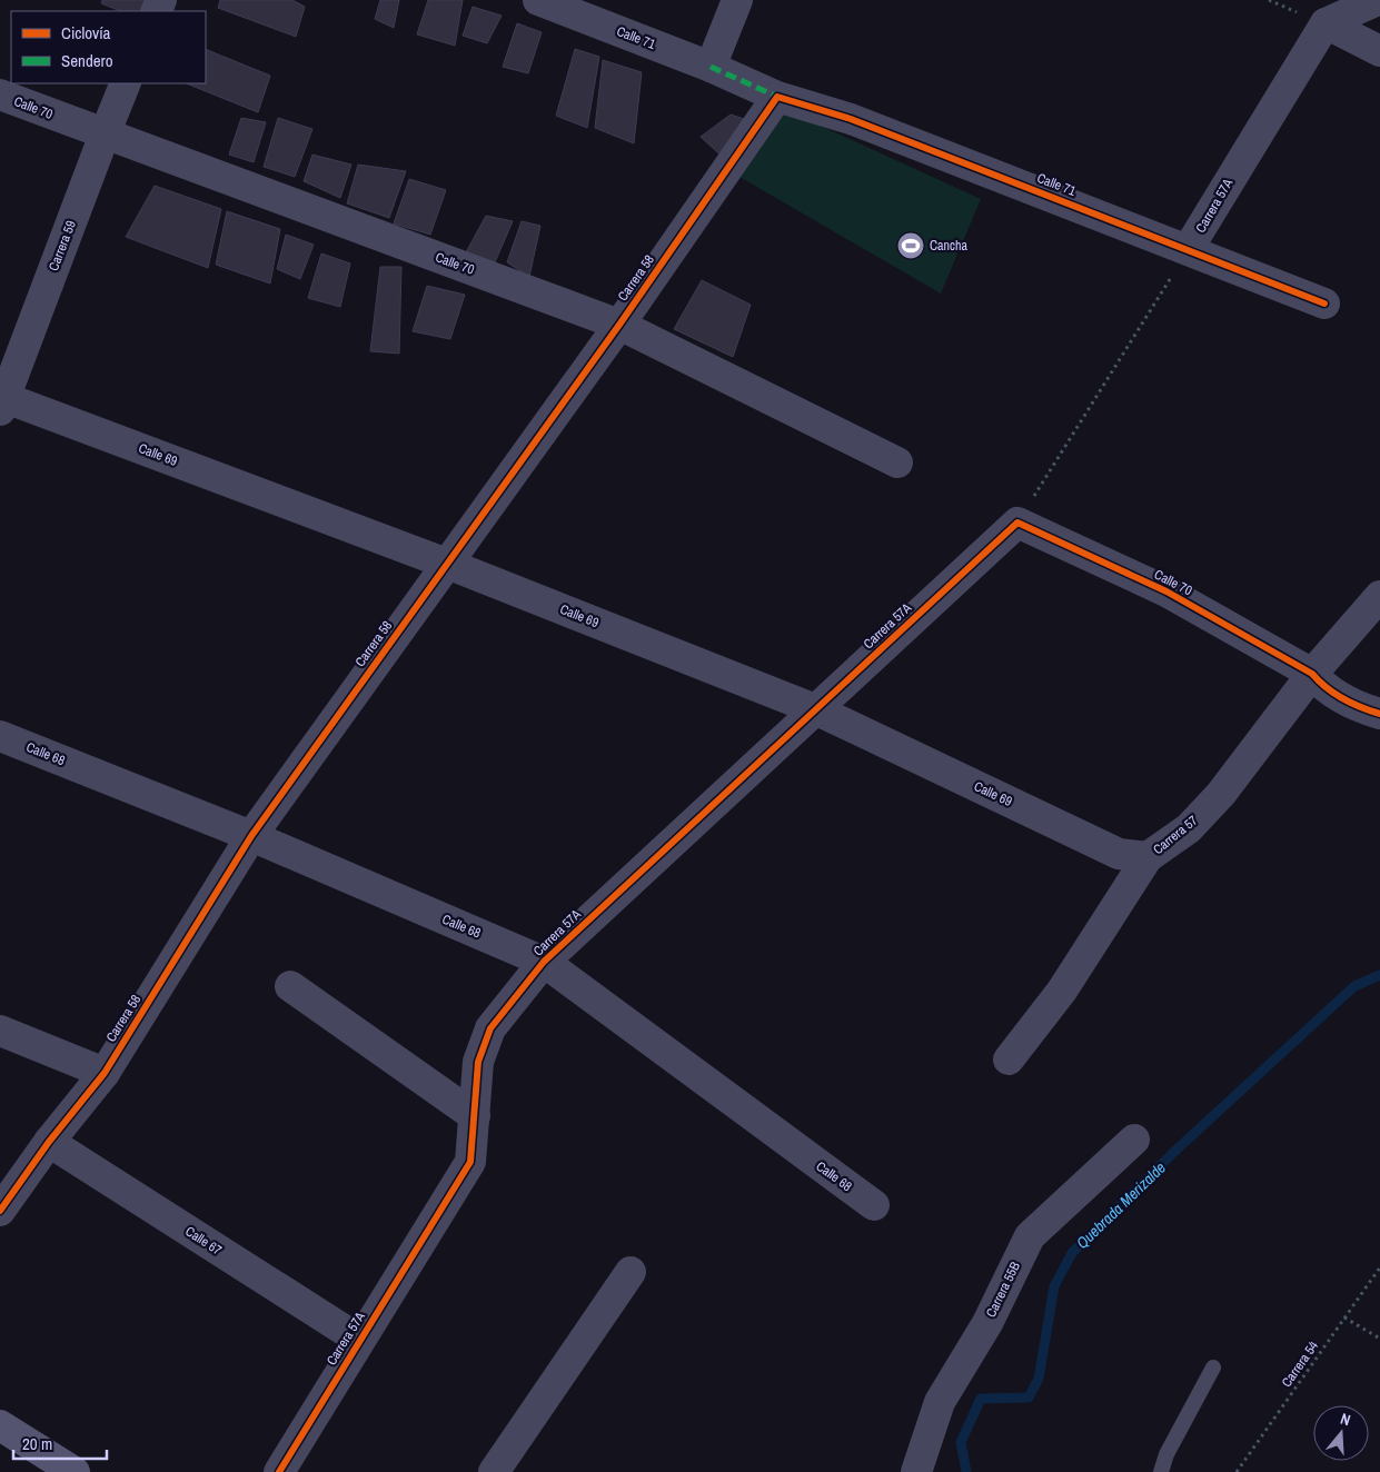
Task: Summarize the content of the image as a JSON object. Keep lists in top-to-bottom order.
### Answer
{
  "streets": {
    "street": [
      "Calle 71",
      "Calle 70",
      "Carrera 57A",
      "Carrera 59",
      "Carrera 58",
      "Calle 69",
      "Calle 68",
      "Carrera 57",
      "Calle 67",
      "Carrera 55B"
    ],
    "path": ["Carrera 54"]
  },
  "crossings": [
    ["Calle 71", "Carrera 57A"],
    ["Calle 71", "Carrera 58"],
    ["Calle 70", "Carrera 57A"],
    ["Calle 70", "Carrera 59"],
    ["Calle 70", "Carrera 58"],
    ["Calle 70", "Carrera 57"],
    ["Carrera 57A", "Calle 69"],
    ["Carrera 57A", "Calle 68"],
    ["Carrera 57A", "Calle 67"],
    ["Carrera 59", "Calle 69"],
    ["Carrera 58", "Calle 69"],
    ["Carrera 58", "Calle 68"],
    ["Carrera 58", "Calle 67"],
    ["Calle 69", "Carrera 57"]
  ],
  "water": ["Quebrada Merizalde"],
  "places": {
    "sports": ["Cancha"]
  },
  "legend": ["Ciclovía", "Sendero"],
  "scale_bar": "20 m",
  "north": "top"
}
